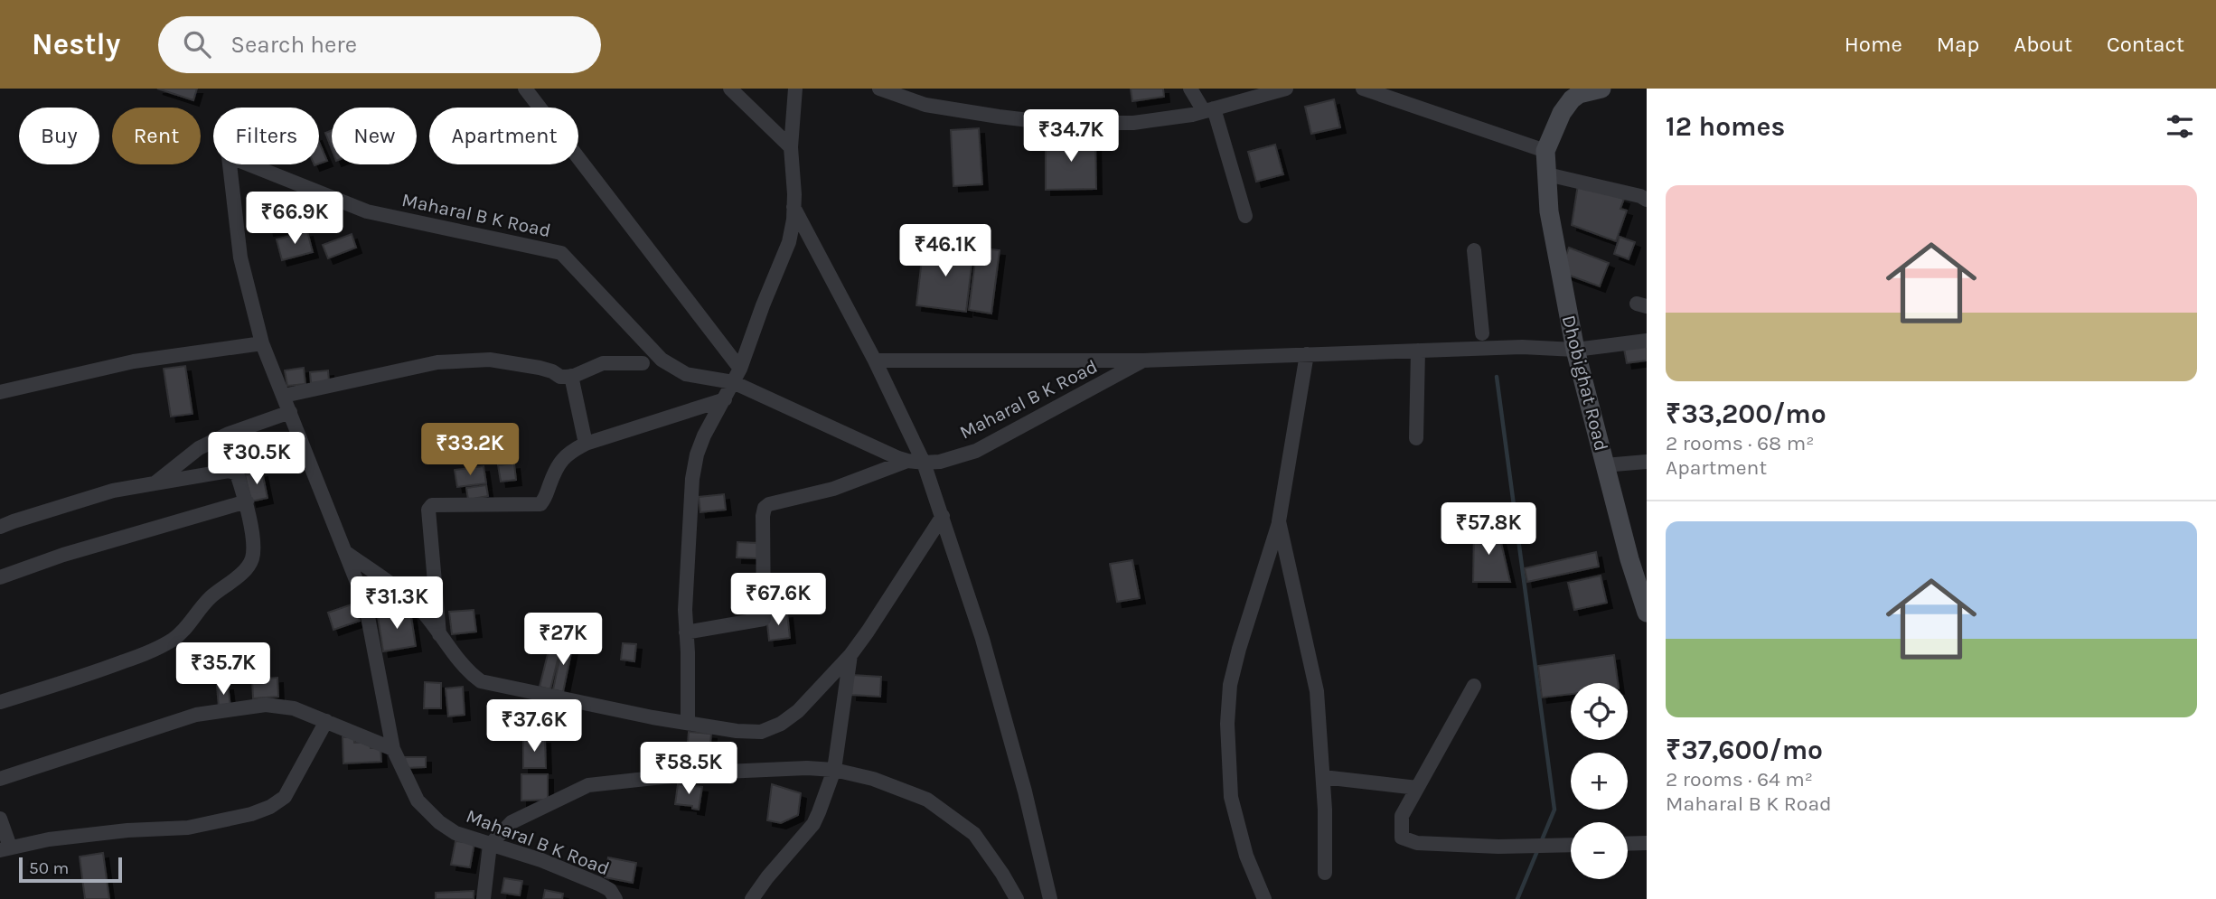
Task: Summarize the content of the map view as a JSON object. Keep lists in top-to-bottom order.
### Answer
{
  "streets": {
    "street": ["Maharal B K Road", "Dhobighat Road"]
  },
  "crossings": [
    ["Maharal B K Road", "Dhobighat Road"]
  ],
  "scale_bar": "50 m",
  "page": {
    "header": "Nestly",
    "search": "Search here",
    "nav": [
      "Home",
      "Map",
      "About",
      "Contact"
    ],
    "heading": "12 homes",
    "chip": [
      "Buy",
      "Rent",
      "Filters",
      "New",
      "Apartment"
    ],
    "price": [
      "₹34.7K",
      "₹66.9K",
      "₹46.1K",
      "₹33.2K",
      "₹30.5K",
      "₹57.8K",
      "₹67.6K",
      "₹31.3K",
      "₹27K",
      "₹35.7K",
      "₹37.6K",
      "₹58.5K"
    ],
    "list": [
      {
        "name": "₹33,200/mo",
        "note": "2 rooms · 68 m² · Apartment"
      },
      {
        "name": "₹37,600/mo",
        "note": "2 rooms · 64 m² · Maharal B K Road"
      }
    ],
    "map_buttons": ["+", "−"],
    "scale": "50 m"
  }
}
